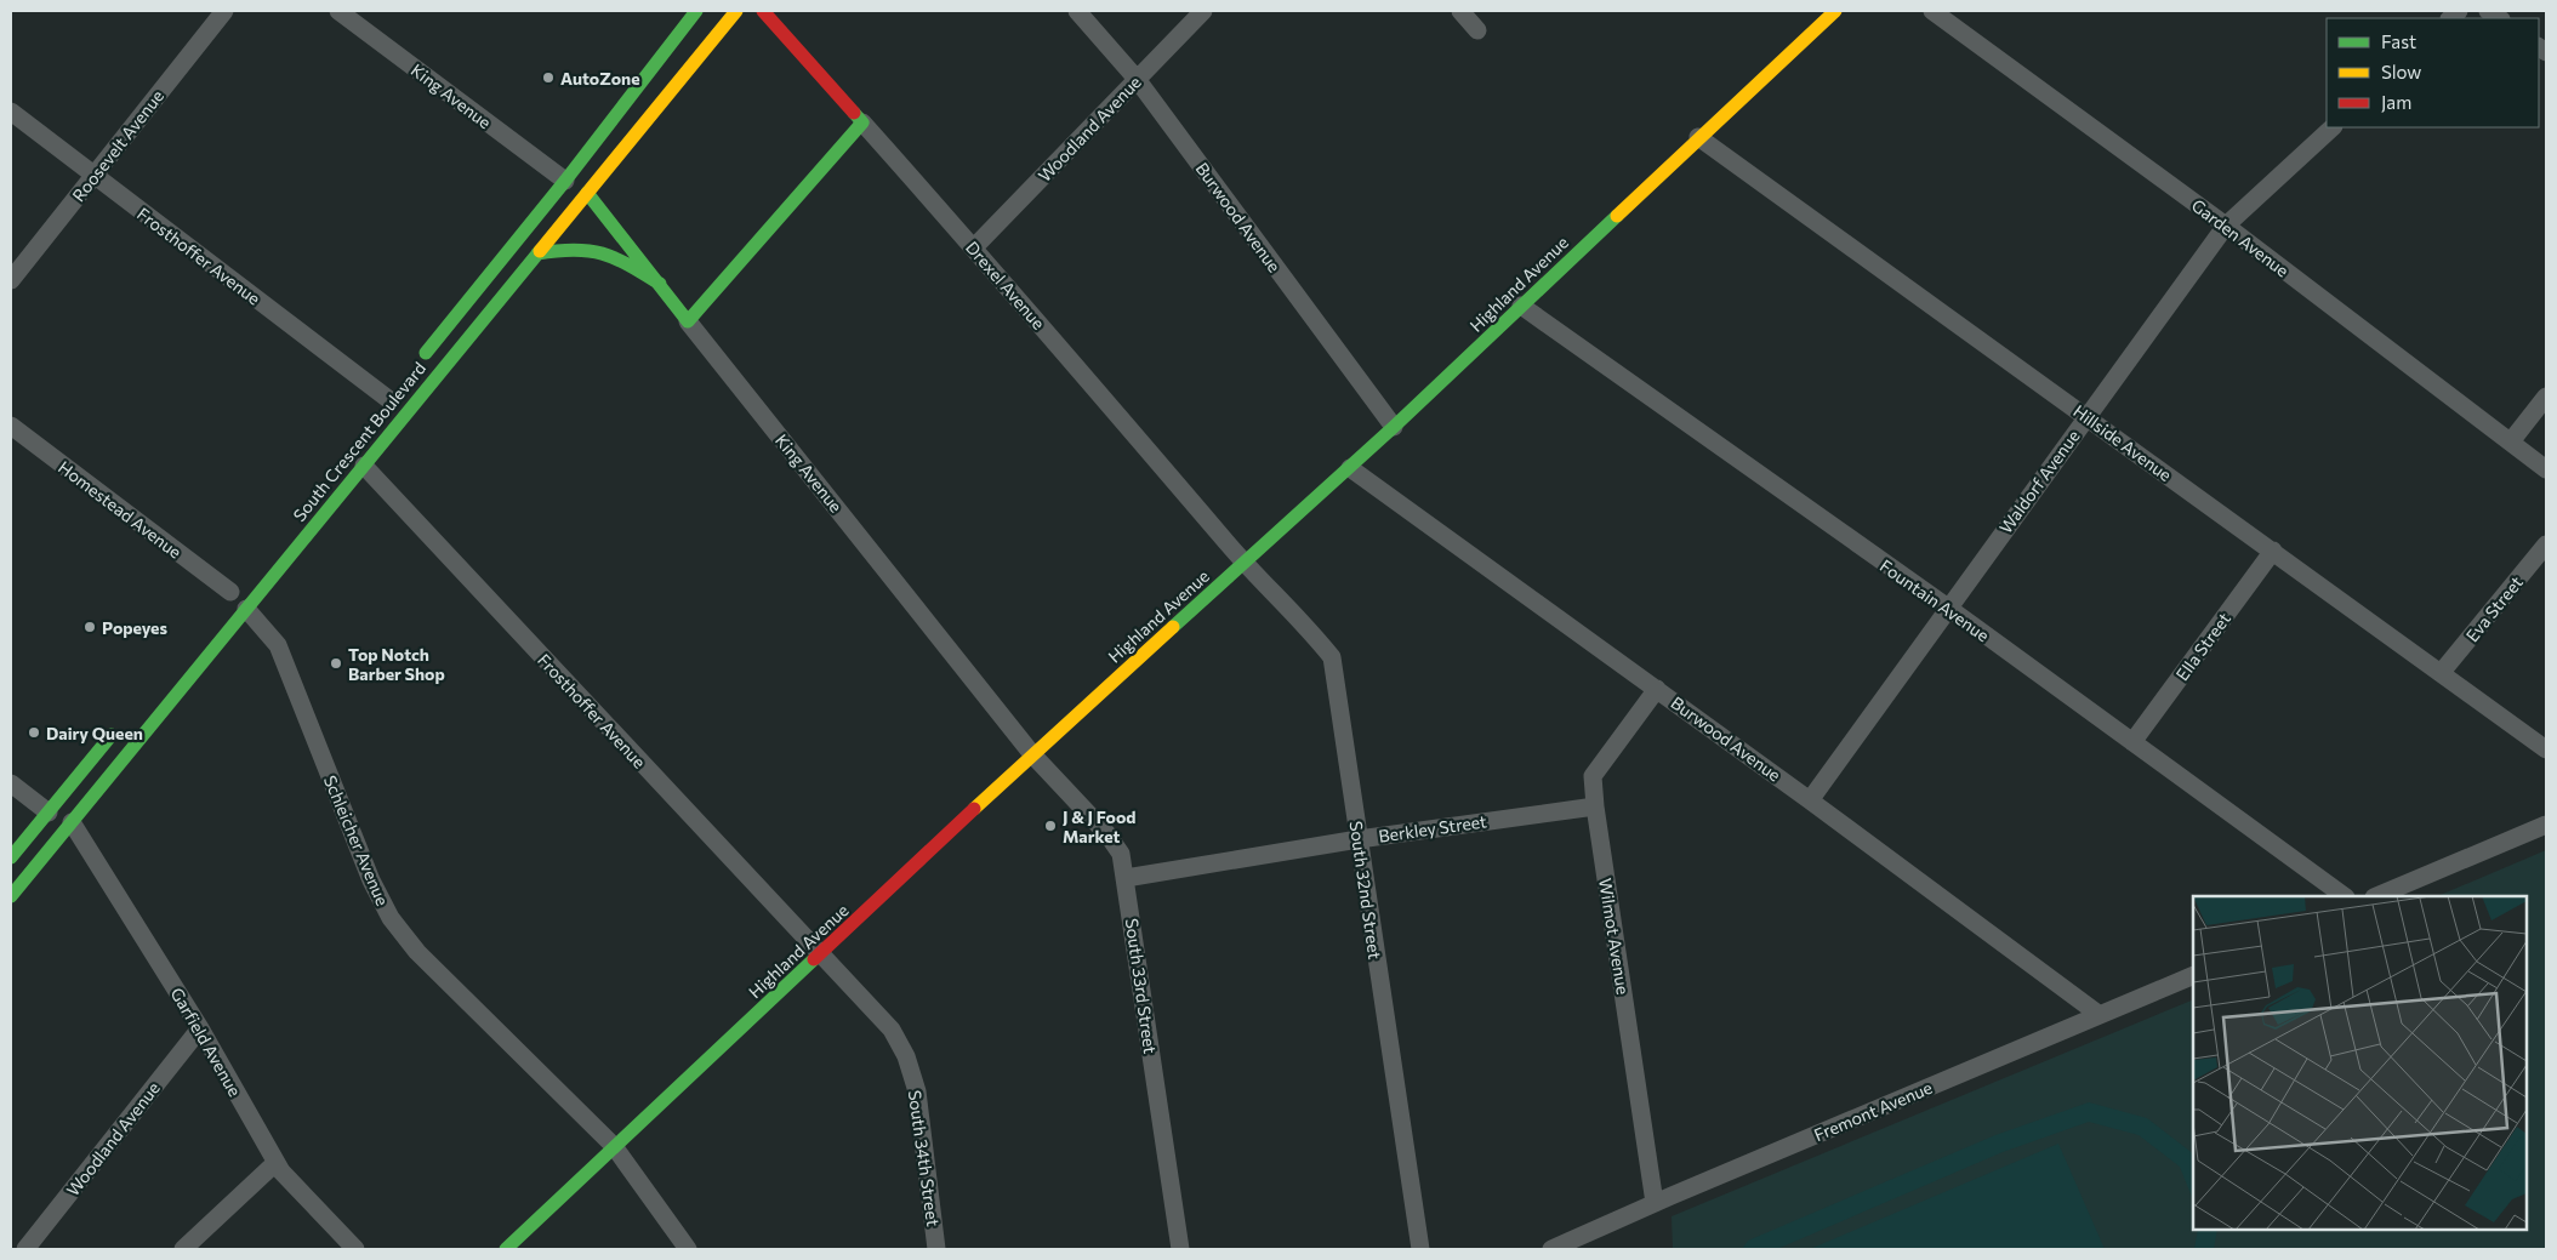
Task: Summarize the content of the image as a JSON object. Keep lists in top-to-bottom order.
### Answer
{
  "streets": {
    "main road": [
      "King Avenue",
      "Highland Avenue",
      "Drexel Avenue",
      "South Crescent Boulevard"
    ],
    "street": [
      "Woodland Avenue",
      "Roosevelt Avenue",
      "Burwood Avenue",
      "Garden Avenue",
      "Frosthoffer Avenue",
      "Hillside Avenue",
      "Waldorf Avenue",
      "Homestead Avenue",
      "Fountain Avenue",
      "Eva Street",
      "Ella Street",
      "Berkley Street",
      "Schleicher Avenue",
      "South 32nd Street",
      "Wilmot Avenue",
      "South 33rd Street",
      "Garfield Avenue",
      "Fremont Avenue",
      "South 34th Street"
    ]
  },
  "crossings": [
    ["King Avenue", "Highland Avenue"],
    ["King Avenue", "South Crescent Boulevard"],
    ["King Avenue", "South 33rd Street"],
    ["Woodland Avenue", "Burwood Avenue"],
    ["Woodland Avenue", "Drexel Avenue"],
    ["Woodland Avenue", "Garfield Avenue"],
    ["Roosevelt Avenue", "Frosthoffer Avenue"],
    ["Burwood Avenue", "Highland Avenue"],
    ["Burwood Avenue", "Waldorf Avenue"],
    ["Burwood Avenue", "Wilmot Avenue"],
    ["Burwood Avenue", "Fremont Avenue"],
    ["Garden Avenue", "Waldorf Avenue"],
    ["Frosthoffer Avenue", "Highland Avenue"],
    ["Frosthoffer Avenue", "South Crescent Boulevard"],
    ["Frosthoffer Avenue", "South 34th Street"],
    ["Highland Avenue", "Drexel Avenue"],
    ["Highland Avenue", "Hillside Avenue"],
    ["Highland Avenue", "Fountain Avenue"],
    ["Highland Avenue", "Schleicher Avenue"],
    ["Highland Avenue", "South 32nd Street"],
    ["Highland Avenue", "South 33rd Street"],
    ["Highland Avenue", "South 34th Street"],
    ["Drexel Avenue", "South 32nd Street"],
    ["South Crescent Boulevard", "Schleicher Avenue"],
    ["South Crescent Boulevard", "Garfield Avenue"],
    ["Hillside Avenue", "Waldorf Avenue"],
    ["Hillside Avenue", "Eva Street"],
    ["Hillside Avenue", "Ella Street"],
    ["Waldorf Avenue", "Fountain Avenue"],
    ["Fountain Avenue", "Ella Street"],
    ["Berkley Street", "South 32nd Street"],
    ["Berkley Street", "Wilmot Avenue"],
    ["Berkley Street", "South 33rd Street"],
    ["Wilmot Avenue", "Fremont Avenue"]
  ],
  "places": [
    "AutoZone",
    "Popeyes",
    "Top Notch Barber Shop",
    "Dairy Queen",
    "J & J Food Market"
  ],
  "legend": ["Fast", "Slow", "Jam"]
}
